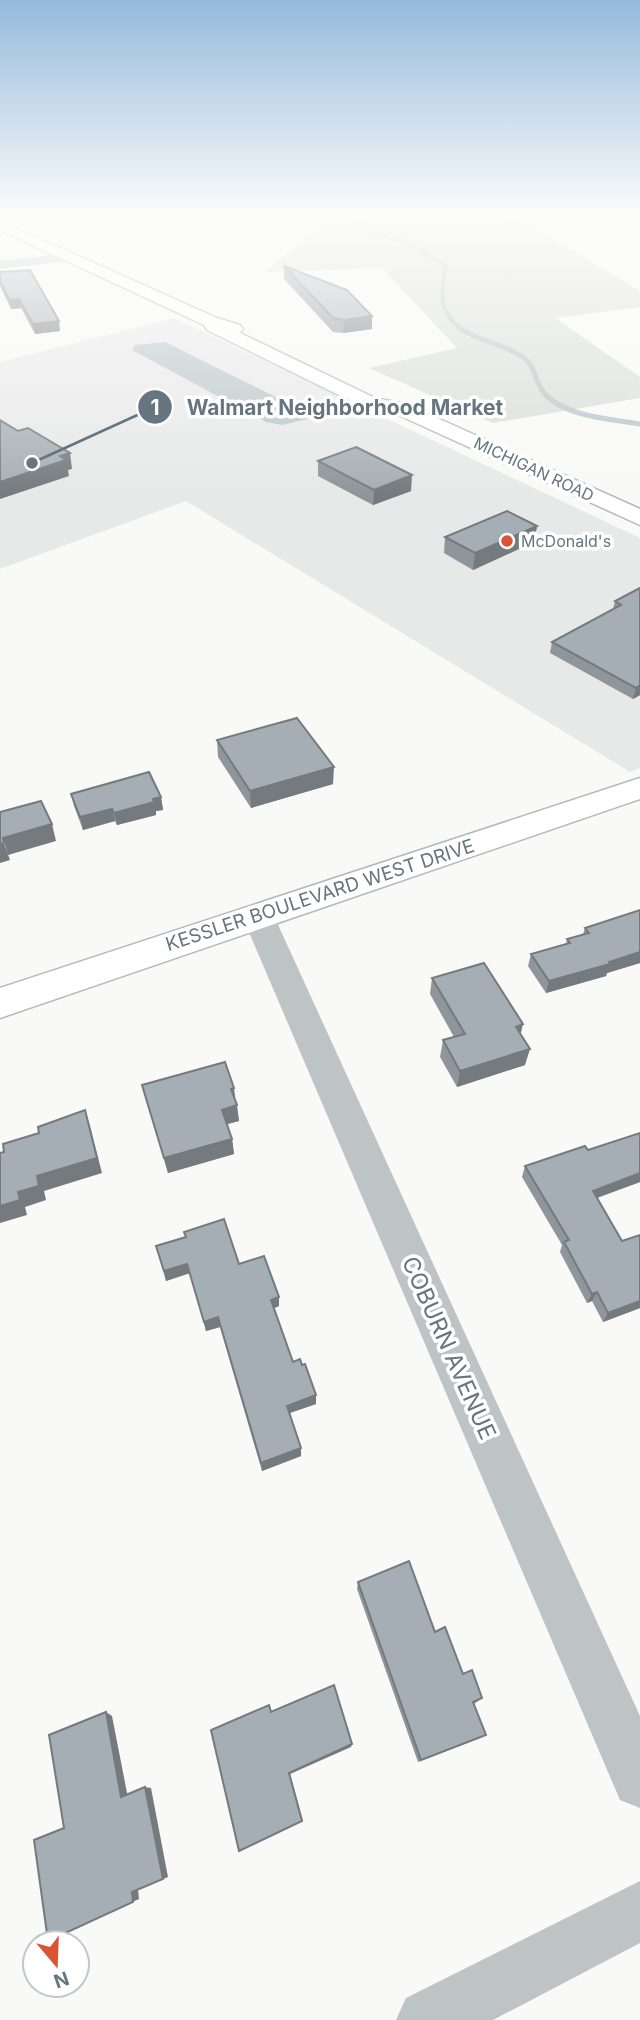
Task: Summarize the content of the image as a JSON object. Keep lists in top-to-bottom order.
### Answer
{
  "streets": {
    "main road": ["MICHIGAN ROAD", "KESSLER BOULEVARD WEST DRIVE"],
    "street": ["COBURN AVENUE"]
  },
  "crossings": [
    ["KESSLER BOULEVARD WEST DRIVE", "COBURN AVENUE"]
  ],
  "places": ["Walmart Neighborhood Market", "McDonald's"],
  "north": "bottom"
}
